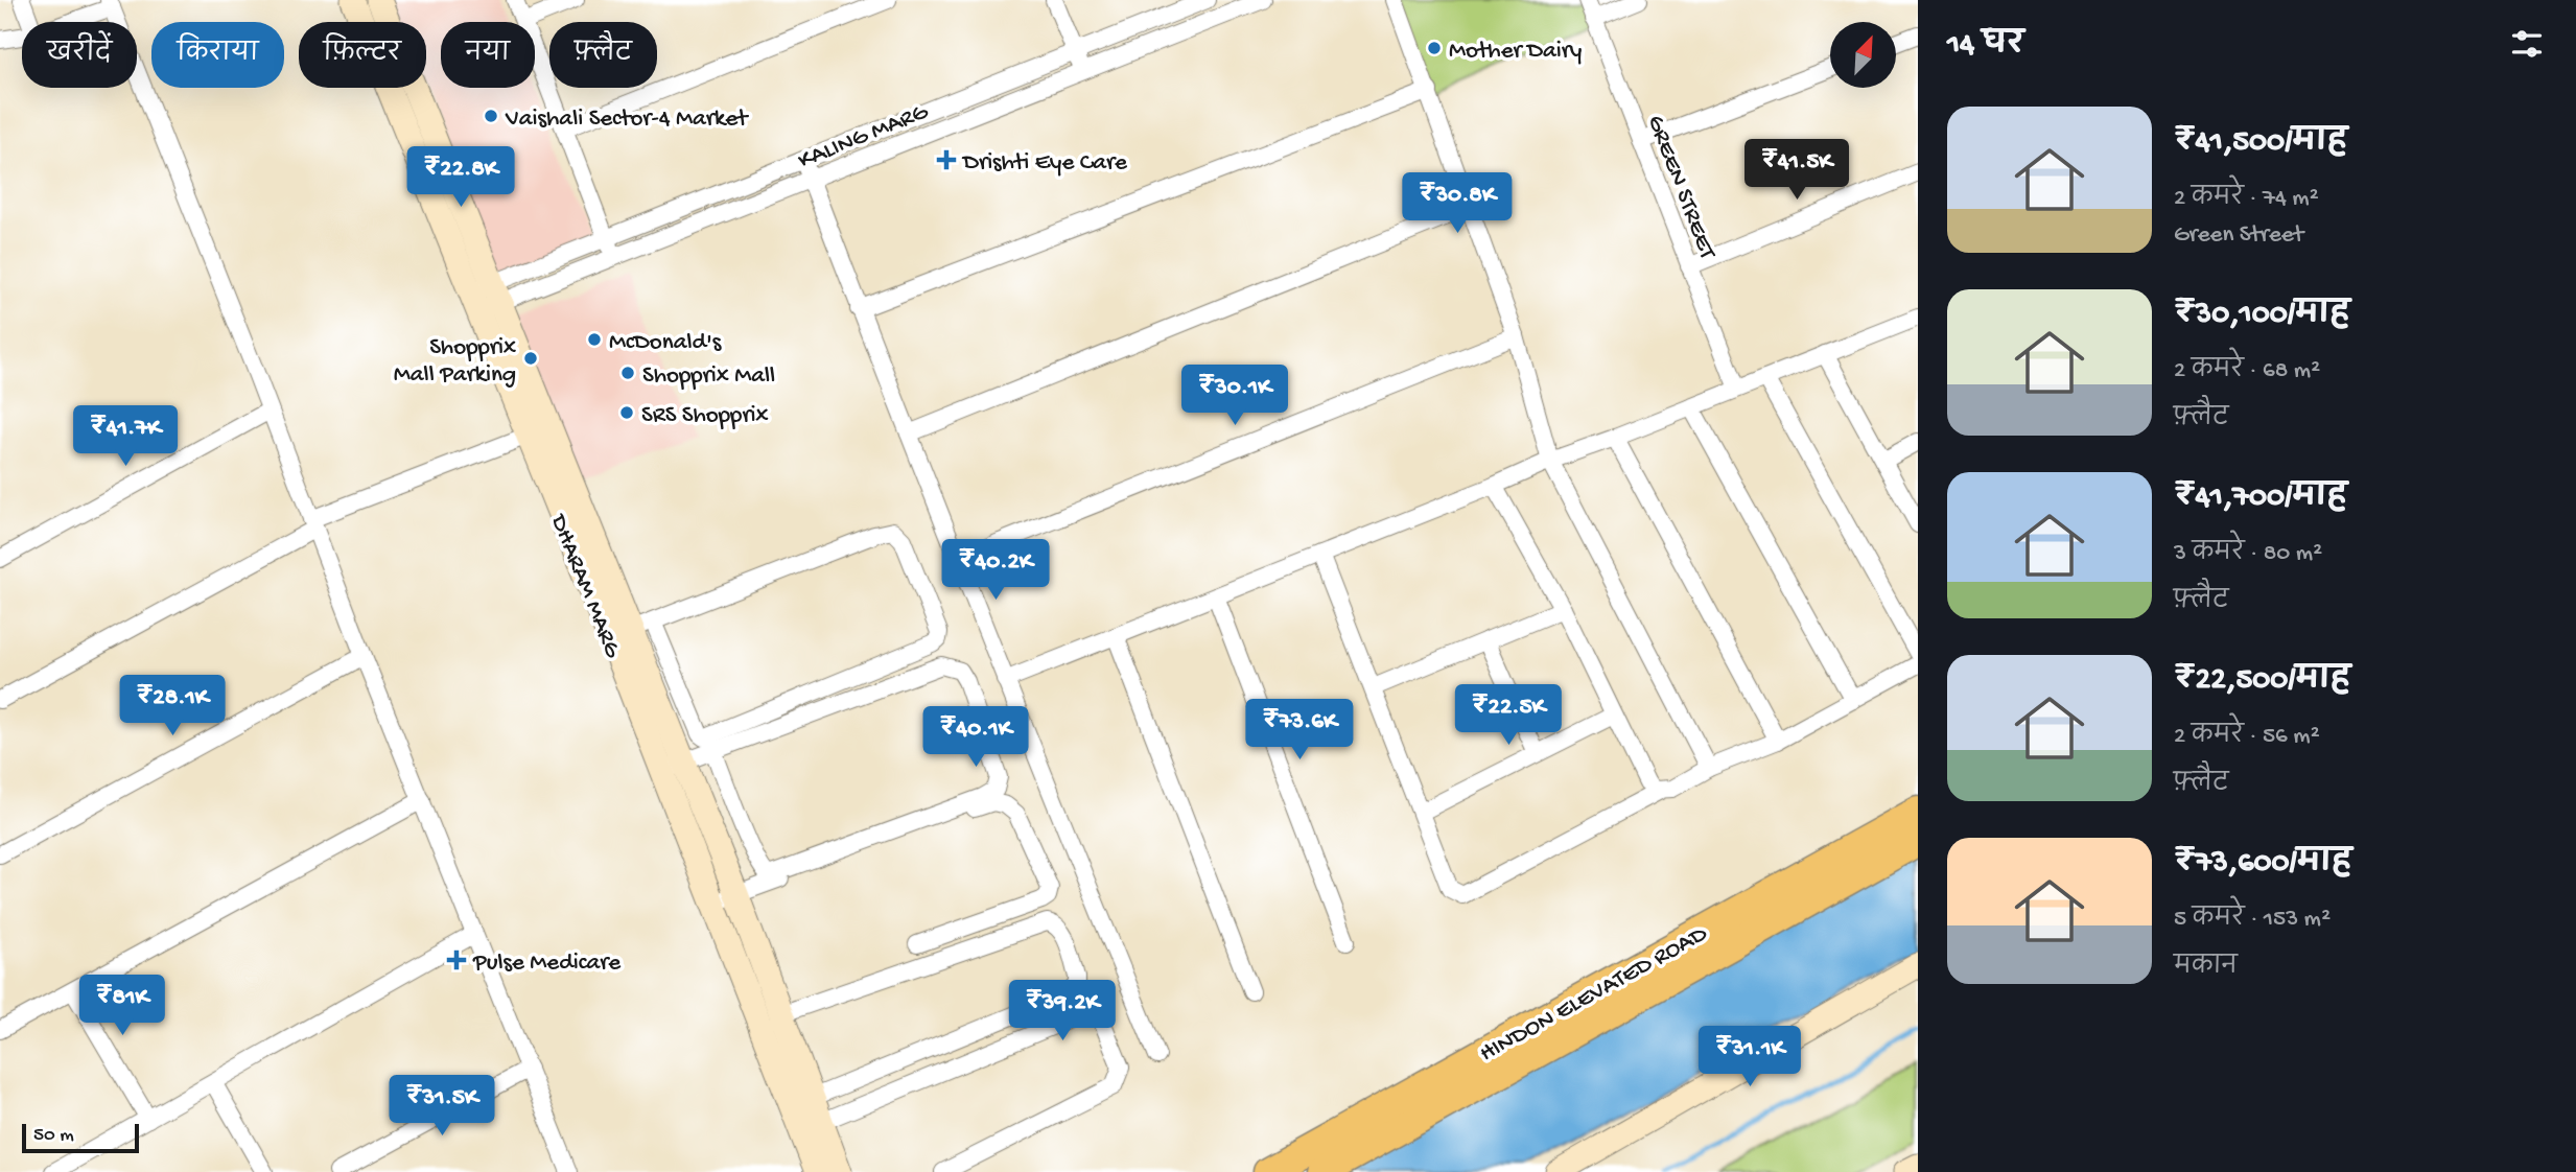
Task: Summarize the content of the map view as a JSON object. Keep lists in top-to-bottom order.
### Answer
{
  "streets": {
    "highway": ["HINDON ELEVATED ROAD"],
    "street": ["KALING MARG", "GREEN STREET", "DHARAM MARG"]
  },
  "crossings": [
    ["KALING MARG", "DHARAM MARG"]
  ],
  "places": {
    "other": [
      "Mother Dairy",
      "Vaishali Sector-4 Market",
      "McDonald's",
      "Shopprix Mall Parking",
      "Shopprix Mall",
      "SRS Shopprix"
    ],
    "health": ["Drishti Eye Care", "Pulse Medicare"]
  },
  "scale_bar": "50 m",
  "north": "top right",
  "page": {
    "heading": "14 घर",
    "chip": [
      "खरीदें",
      "किराया",
      "फ़िल्टर",
      "नया",
      "फ़्लैट"
    ],
    "list": [
      {
        "name": "₹41,500/माह",
        "note": "2 कमरे · 74 m² · Green Street"
      },
      {
        "name": "₹30,100/माह",
        "note": "2 कमरे · 68 m² · फ़्लैट"
      },
      {
        "name": "₹41,700/माह",
        "note": "3 कमरे · 80 m² · फ़्लैट"
      },
      {
        "name": "₹22,500/माह",
        "note": "2 कमरे · 56 m² · फ़्लैट"
      },
      {
        "name": "₹73,600/माह",
        "note": "5 कमरे · 153 m² · मकान"
      }
    ],
    "price": [
      "₹41.5K",
      "₹22.8K",
      "₹30.8K",
      "₹30.1K",
      "₹41.7K",
      "₹40.2K",
      "₹28.1K",
      "₹22.5K",
      "₹73.6K",
      "₹40.1K",
      "₹81K",
      "₹39.2K",
      "₹31.1K",
      "₹31.5K"
    ],
    "scale": "50 m"
  }
}
